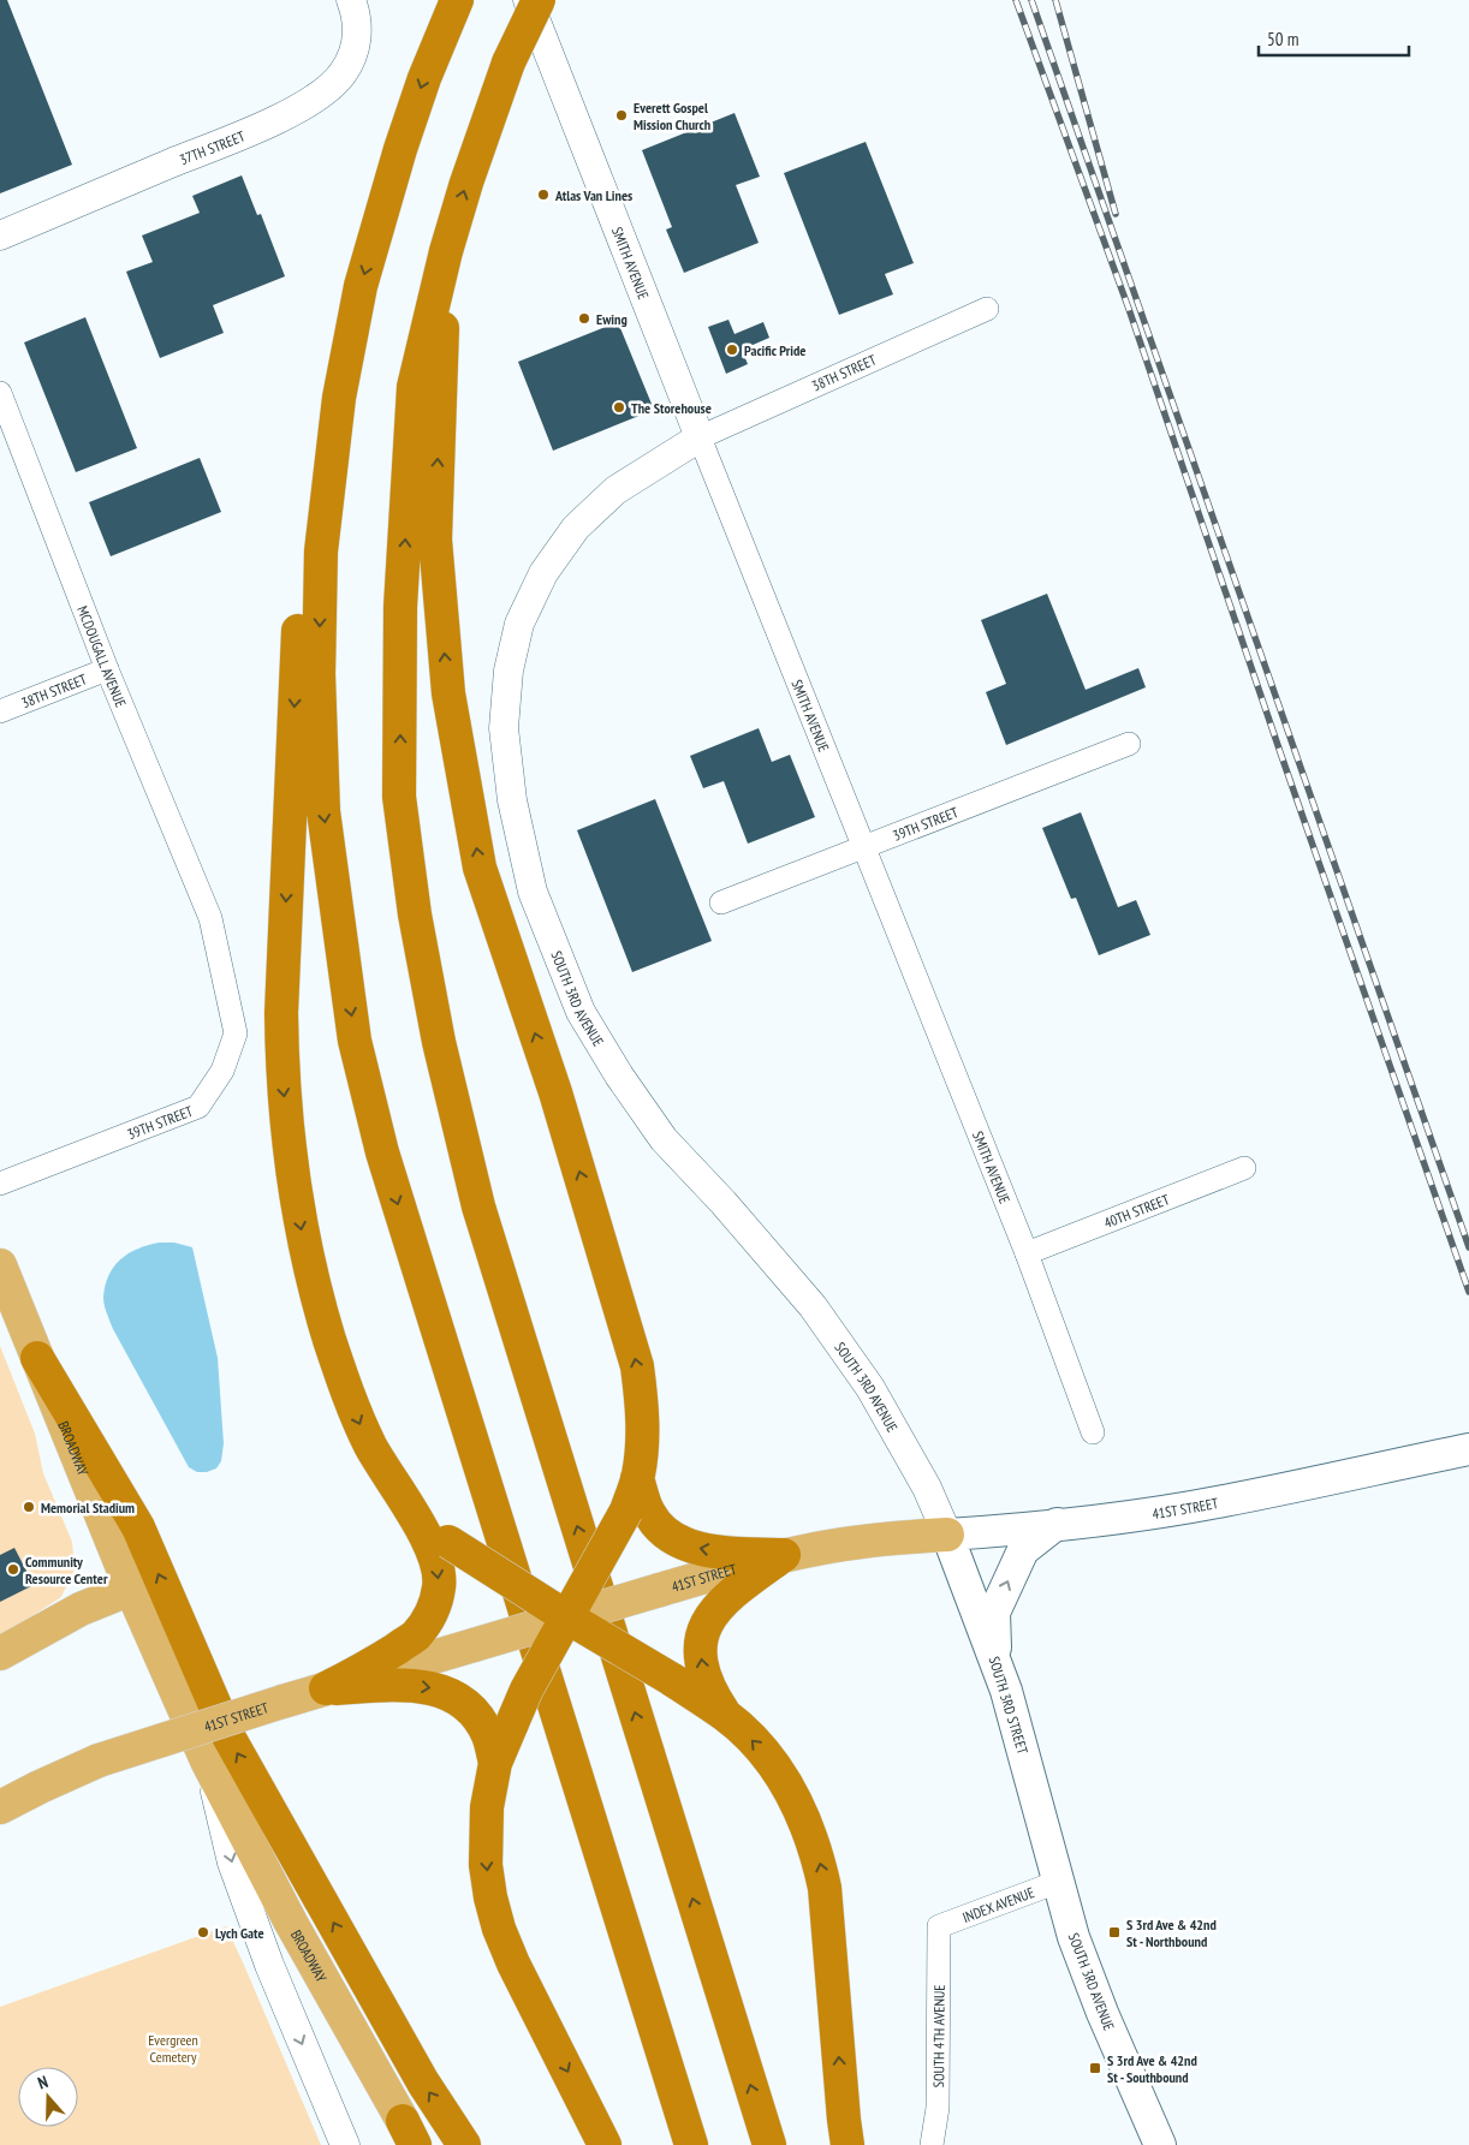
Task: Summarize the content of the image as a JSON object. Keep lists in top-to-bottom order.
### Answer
{
  "streets": {
    "main road": [
      "SOUTH 3RD AVENUE",
      "BROADWAY",
      "41ST STREET",
      "SOUTH 3RD STREET"
    ],
    "street": [
      "37TH STREET",
      "SMITH AVENUE",
      "38TH STREET",
      "MCDOUGALL AVENUE",
      "39TH STREET",
      "40TH STREET",
      "INDEX AVENUE",
      "SOUTH 4TH AVENUE"
    ]
  },
  "crossings": [
    ["SMITH AVENUE", "38TH STREET"],
    ["SMITH AVENUE", "39TH STREET"],
    ["SMITH AVENUE", "SOUTH 3RD AVENUE"],
    ["SMITH AVENUE", "40TH STREET"],
    ["38TH STREET", "MCDOUGALL AVENUE"],
    ["38TH STREET", "SOUTH 3RD AVENUE"],
    ["MCDOUGALL AVENUE", "39TH STREET"],
    ["SOUTH 3RD AVENUE", "41ST STREET"],
    ["SOUTH 3RD AVENUE", "SOUTH 3RD STREET"],
    ["SOUTH 3RD AVENUE", "INDEX AVENUE"],
    ["41ST STREET", "SOUTH 3RD STREET"],
    ["SOUTH 3RD STREET", "INDEX AVENUE"],
    ["INDEX AVENUE", "SOUTH 4TH AVENUE"]
  ],
  "parks": ["Evergreen Cemetery"],
  "places": {
    "other": [
      "Everett Gospel Mission Church",
      "Atlas Van Lines",
      "Ewing",
      "Pacific Pride",
      "The Storehouse",
      "Memorial Stadium",
      "Community Resource Center",
      "Lych Gate"
    ],
    "transit": ["S 3rd Ave & 42nd St - Northbound", "S 3rd Ave & 42nd St - Southbound"]
  },
  "scale_bar": "50 m",
  "north": "top"
}
